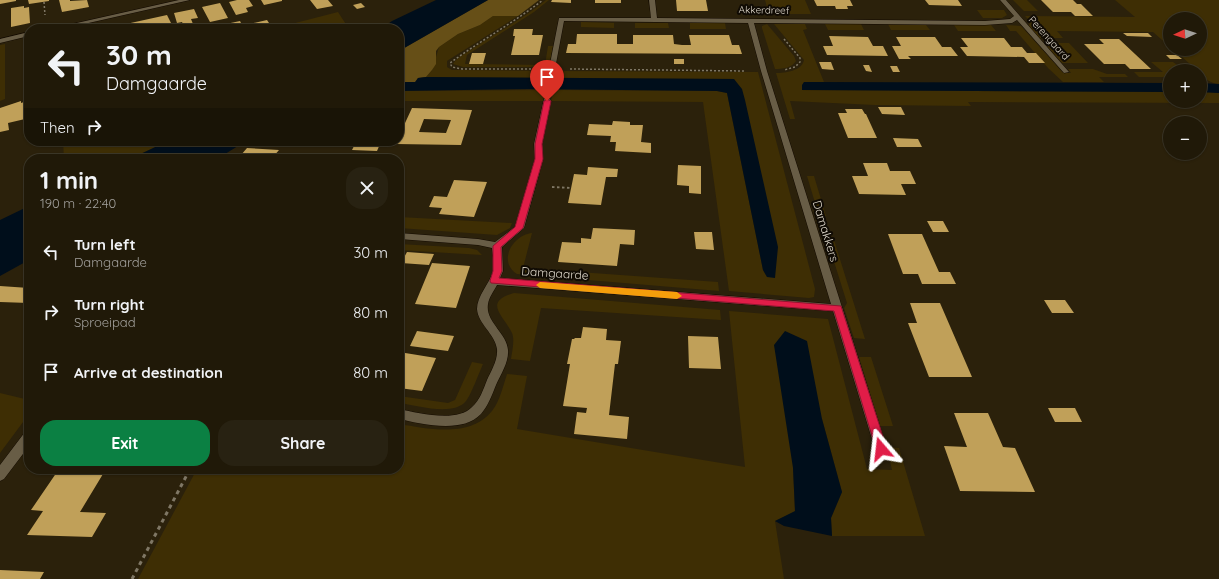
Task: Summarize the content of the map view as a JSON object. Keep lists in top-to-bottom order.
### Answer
{
  "streets": {
    "street": [
      "Akkerdreef",
      "Perengaard",
      "Damakkers",
      "Damgaarde"
    ]
  },
  "crossings": [
    ["Akkerdreef", "Perengaard"],
    ["Akkerdreef", "Damakkers"],
    ["Damakkers", "Damgaarde"]
  ],
  "north": "left",
  "page": {
    "map_buttons": ["+", "−"],
    "turn": ["30 m", "Damgaarde"],
    "then": "Then",
    "heading": ["1 min", "190 m · 22:40"],
    "list": [
      {
        "name": "Turn left",
        "note": "Damgaarde",
        "value": "30 m"
      },
      {
        "name": "Turn right",
        "note": "Sproeipad",
        "value": "80 m"
      },
      {
        "name": "Arrive at destination",
        "value": "80 m"
      }
    ],
    "buttons": ["Exit", "Share"]
  }
}
